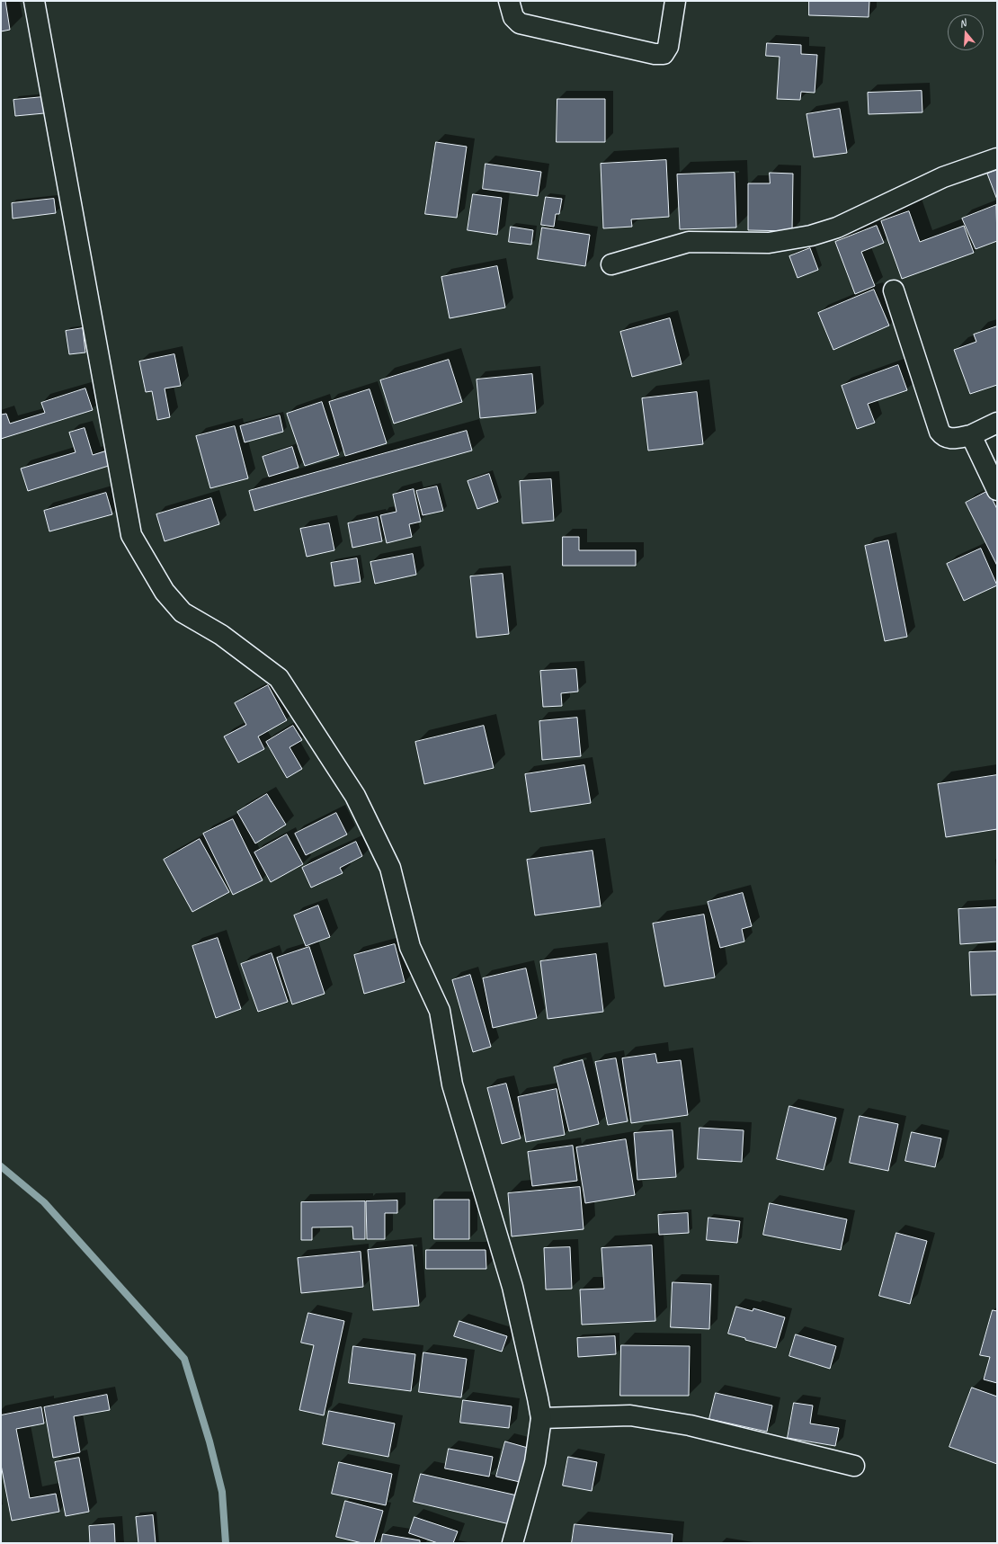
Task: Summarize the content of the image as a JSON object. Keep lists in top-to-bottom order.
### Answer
{
  "north": "top"
}
